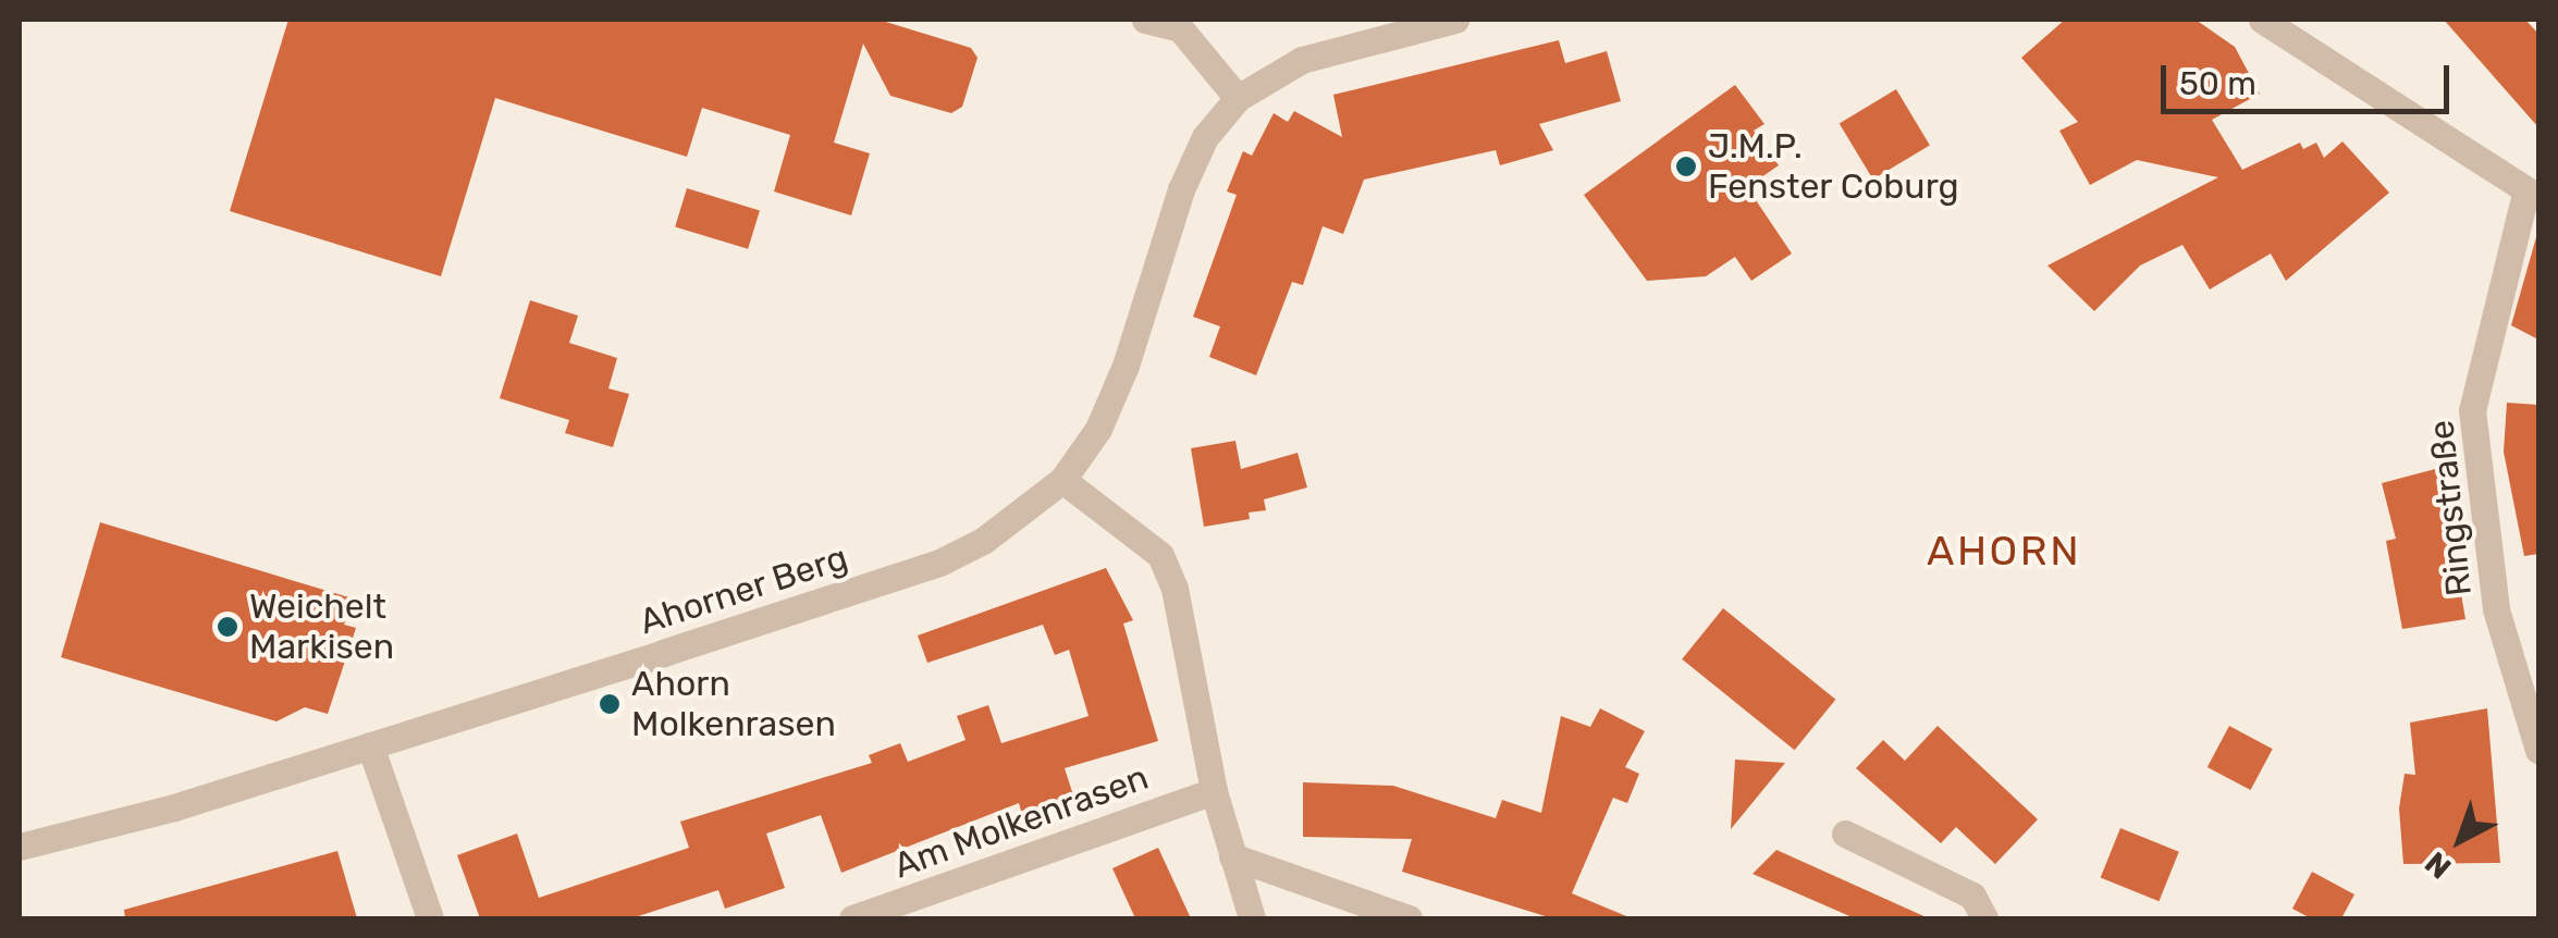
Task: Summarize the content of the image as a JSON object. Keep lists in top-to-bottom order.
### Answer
{
  "streets": {
    "street": ["Ringstraße", "Ahorner Berg", "Am Molkenrasen"]
  },
  "districts": ["AHORN"],
  "places": ["J.M.P. Fenster Coburg", "Weichelt Markisen", "Ahorn Molkenrasen"],
  "scale_bar": "50 m",
  "north": "bottom left"
}
